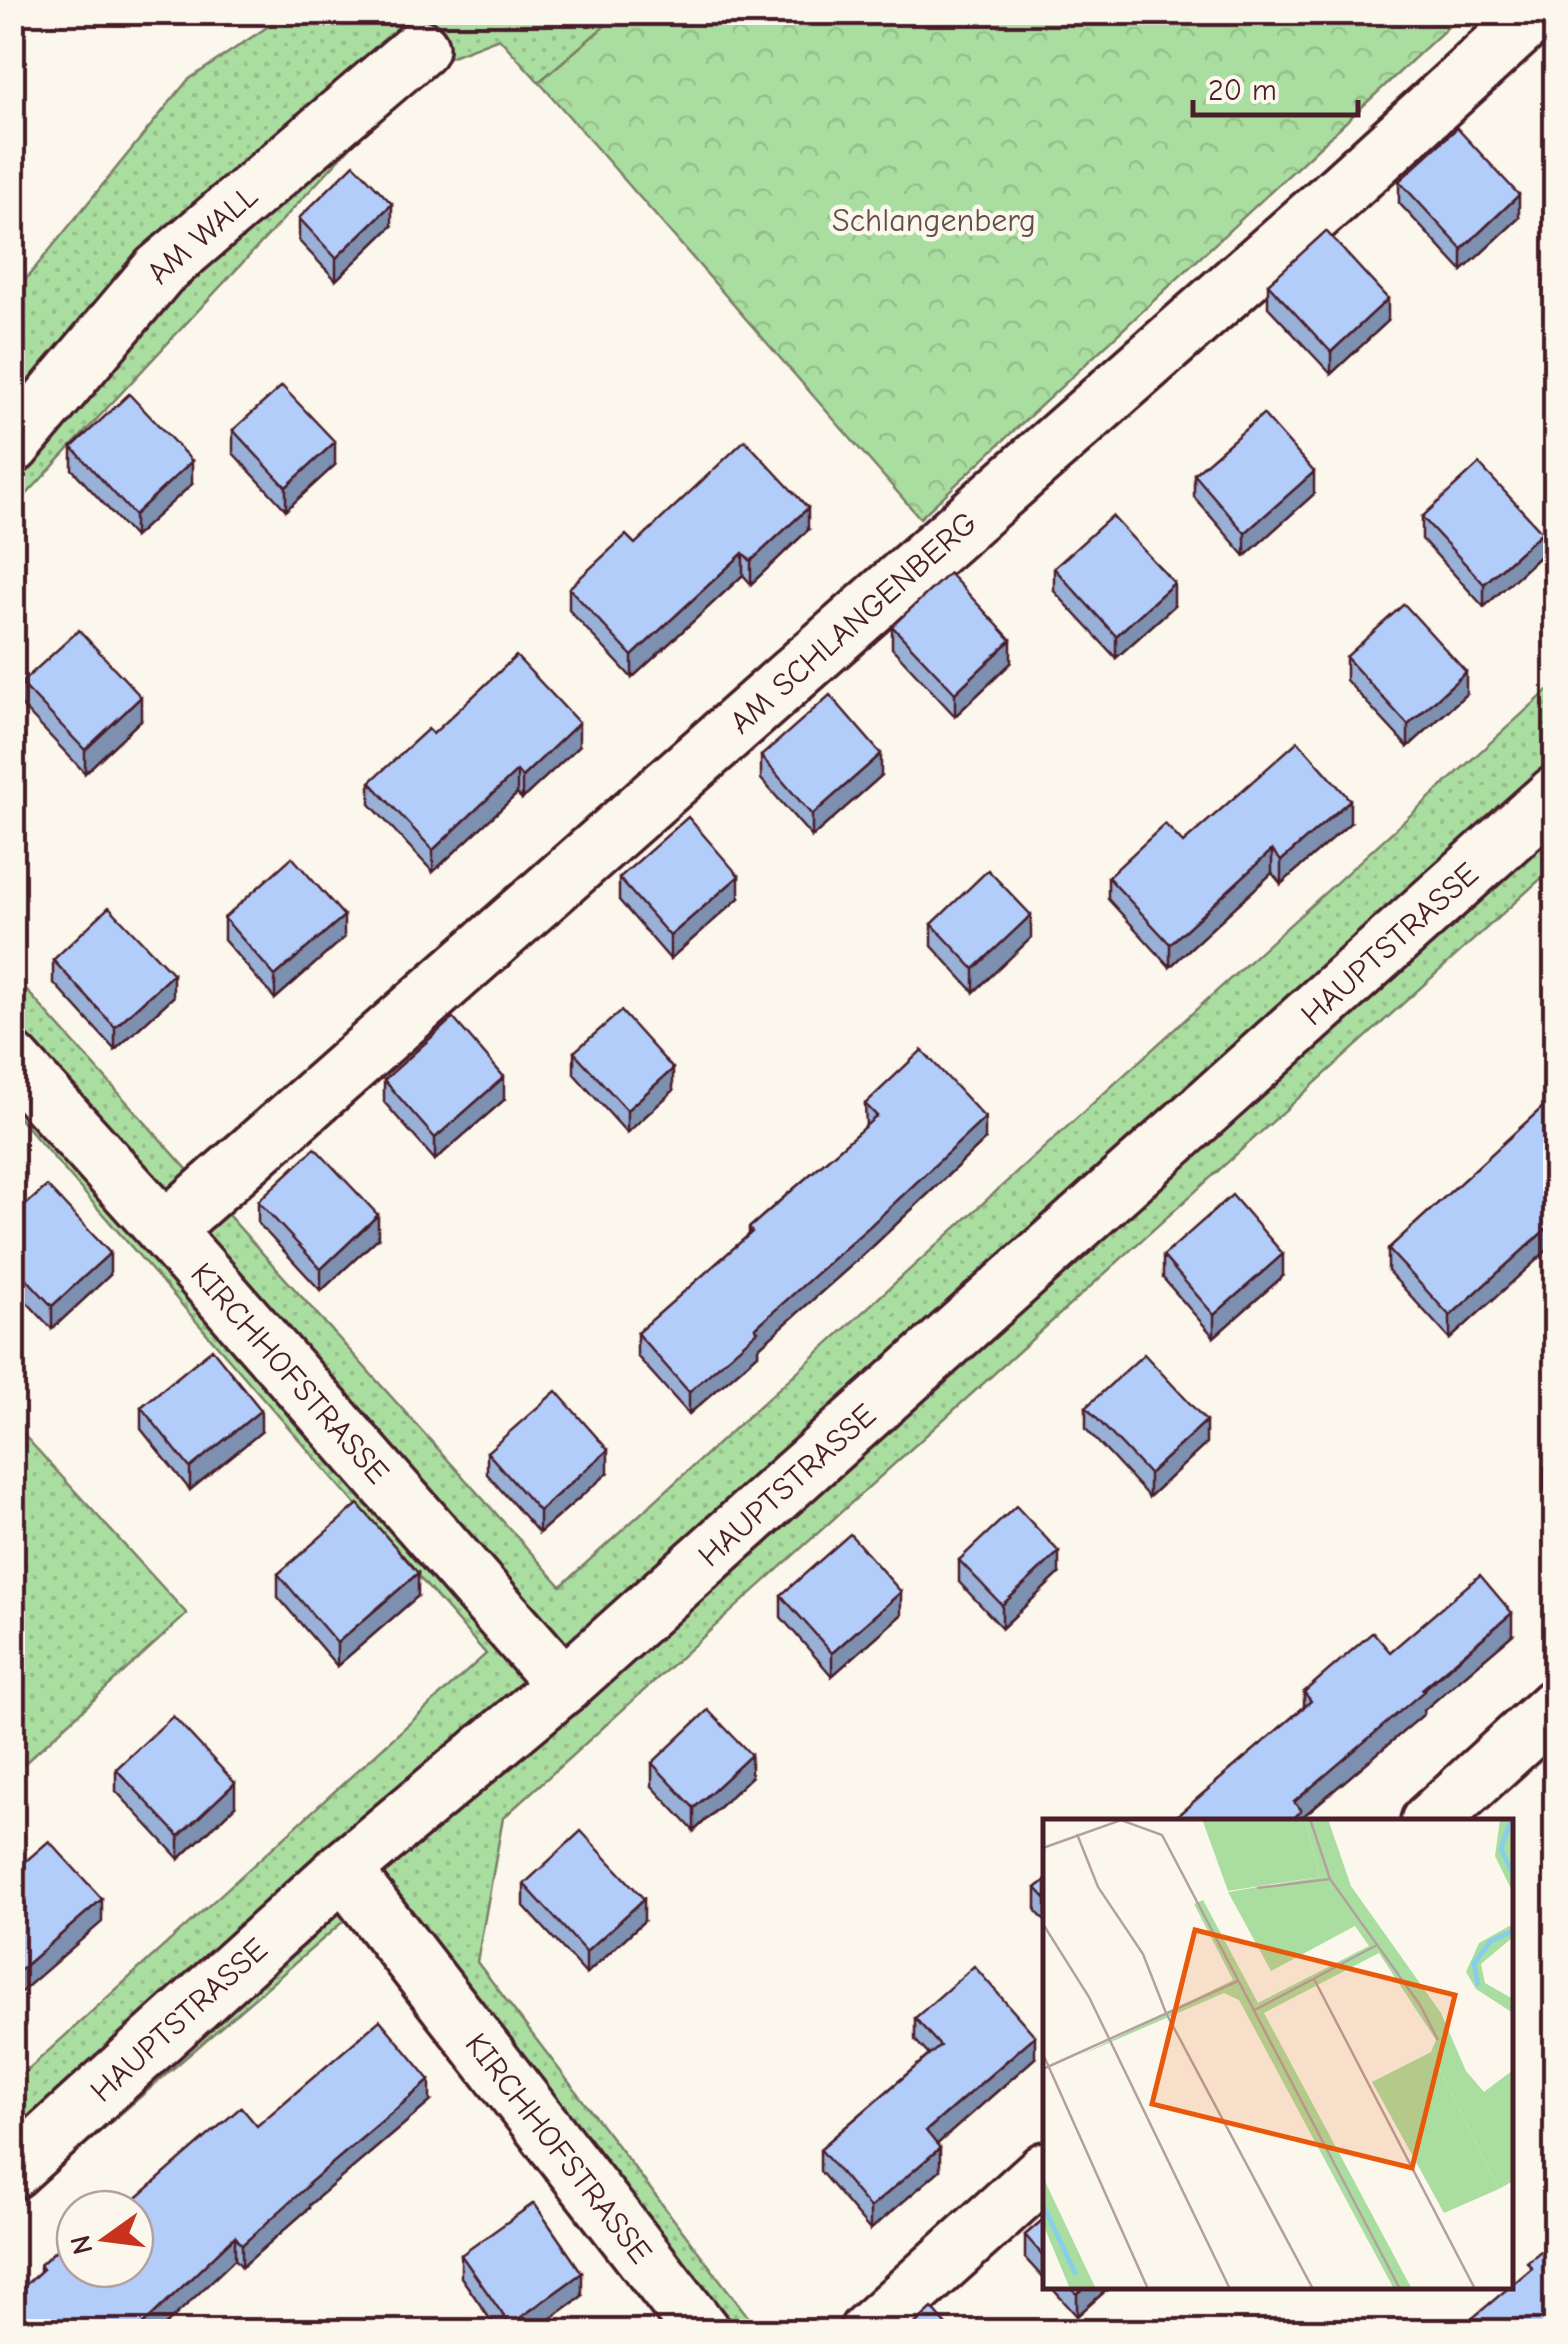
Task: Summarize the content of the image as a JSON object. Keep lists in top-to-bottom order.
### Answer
{
  "streets": {
    "street": [
      "AM WALL",
      "AM SCHLANGENBERG",
      "HAUPTSTRASSE",
      "KIRCHHOFSTRASSE"
    ]
  },
  "crossings": [
    ["AM SCHLANGENBERG", "KIRCHHOFSTRASSE"],
    ["HAUPTSTRASSE", "KIRCHHOFSTRASSE"]
  ],
  "parks": ["Schlangenberg"],
  "scale_bar": "20 m",
  "north": "left"
}
